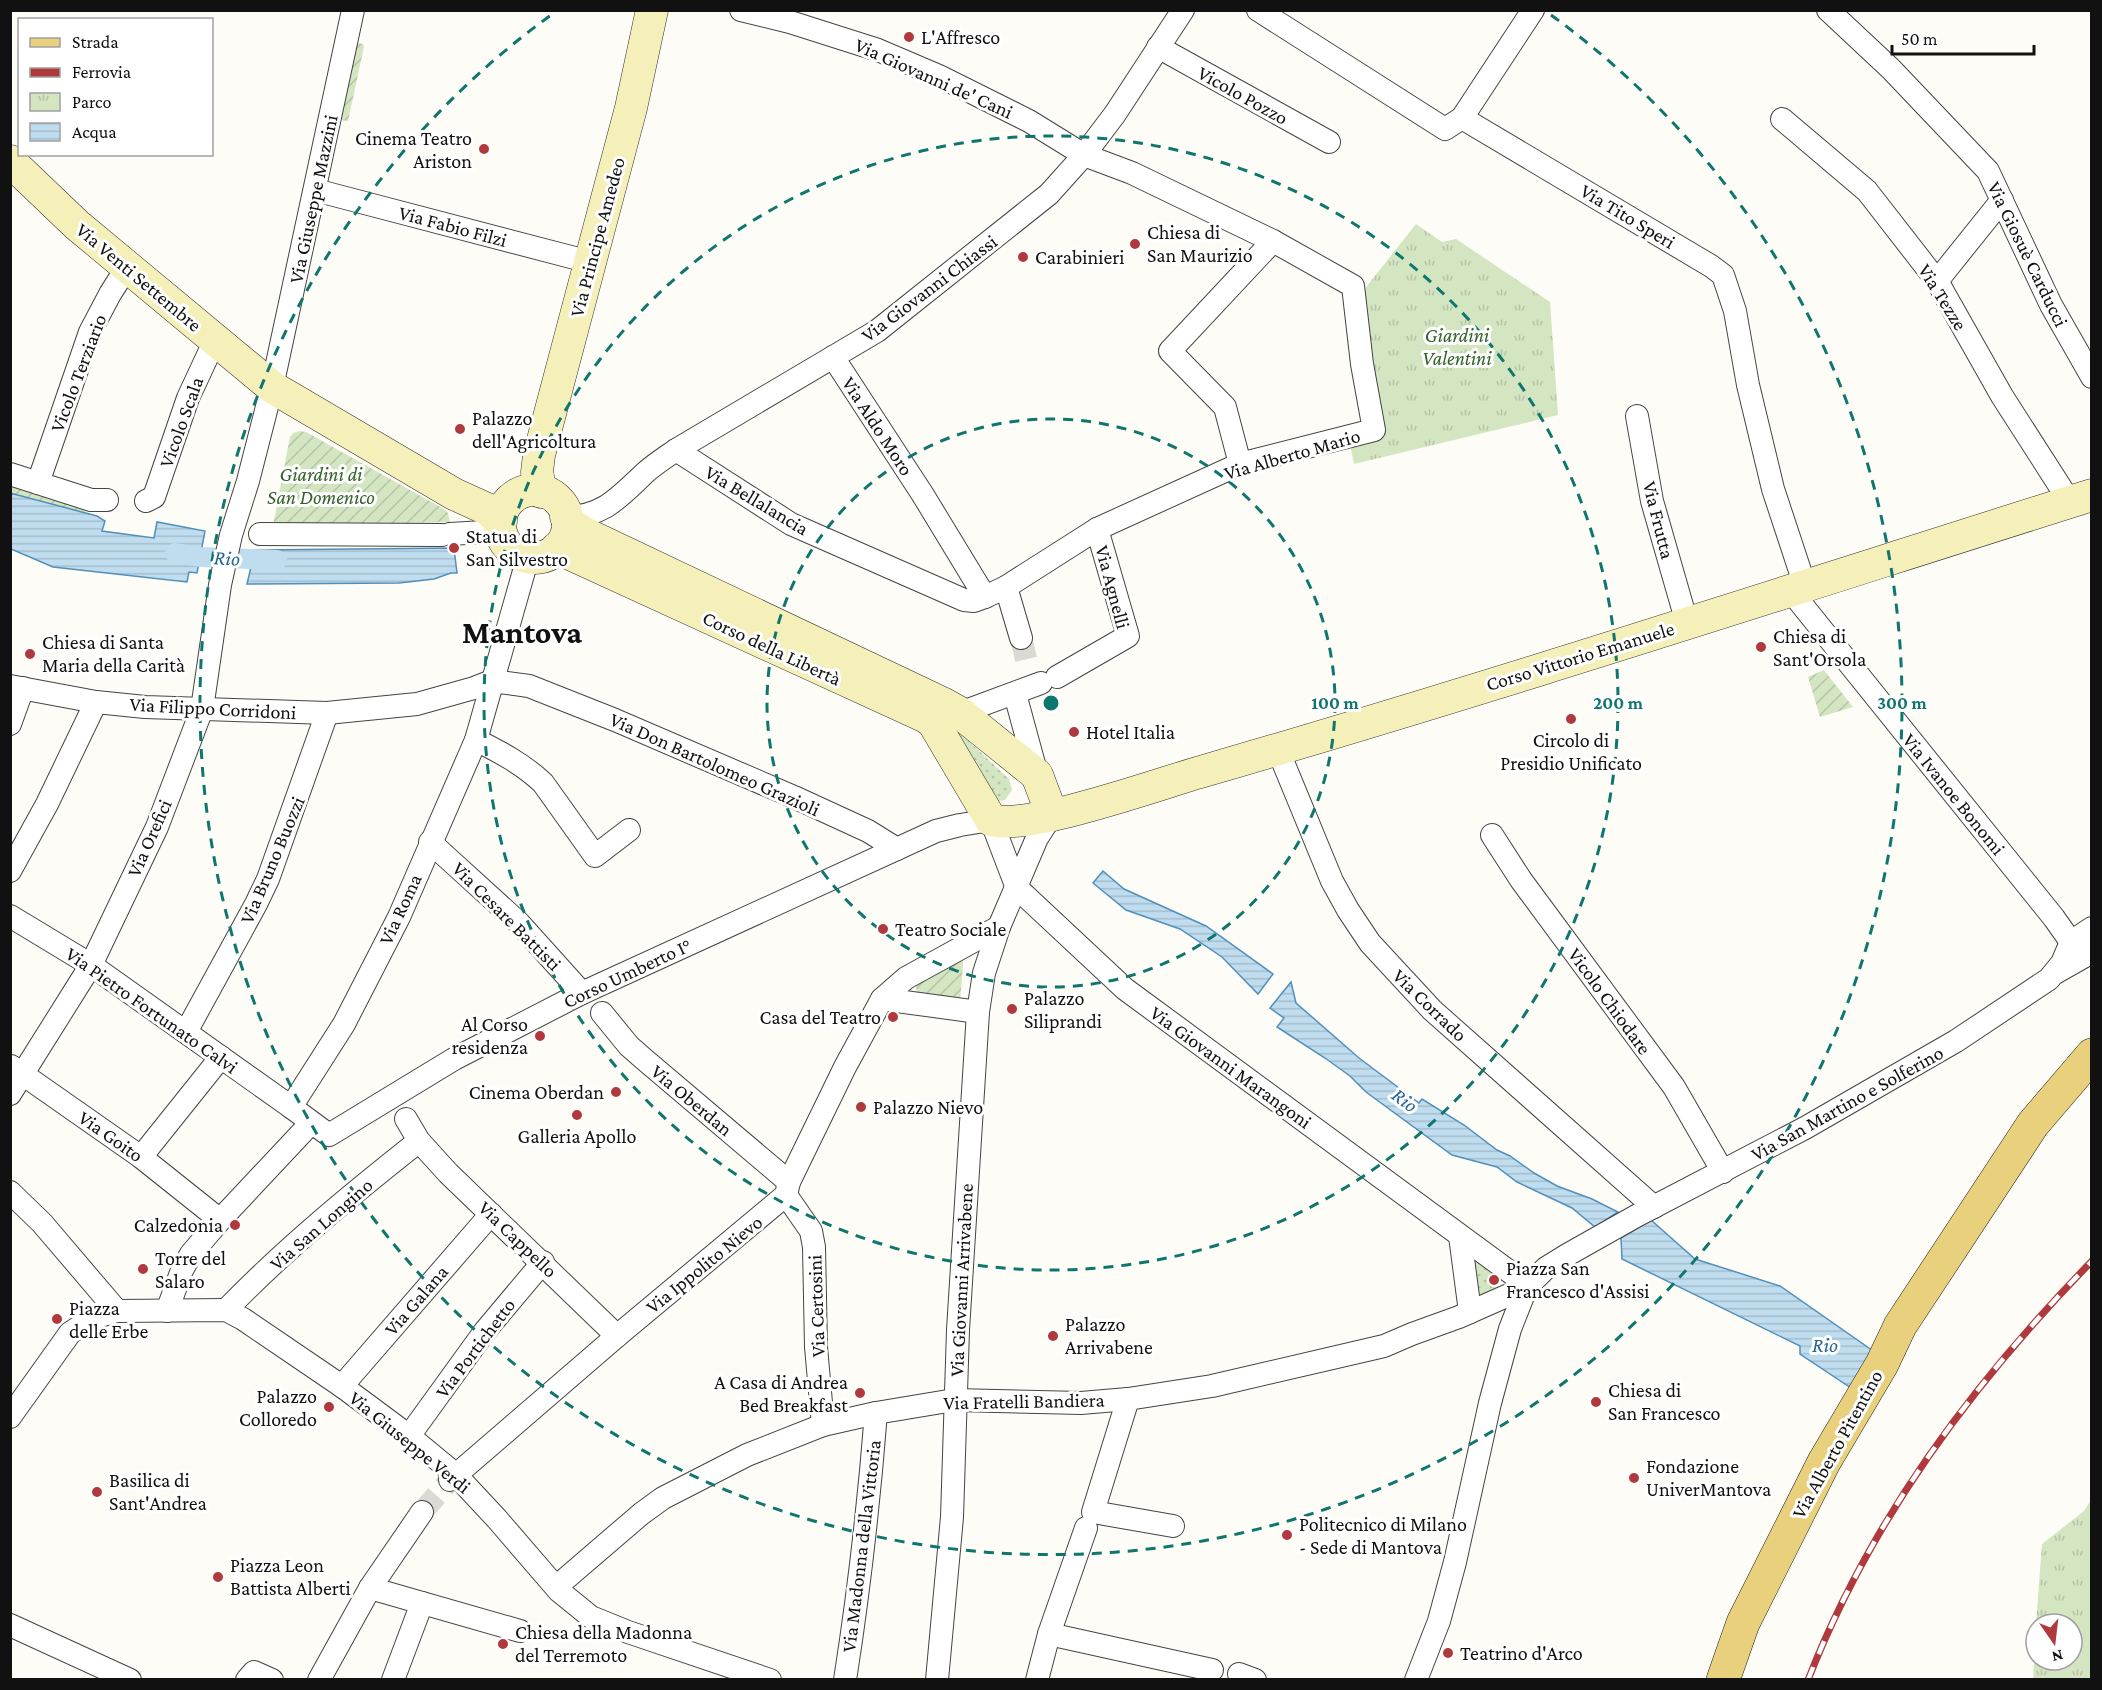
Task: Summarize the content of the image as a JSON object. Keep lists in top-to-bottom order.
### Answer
{
  "streets": {
    "main road": ["Via Alberto Pitentino"],
    "street": [
      "Via Giovanni de' Cani",
      "Vicolo Pozzo",
      "Via Giuseppe Mazzini",
      "Via Tito Speri",
      "Via Fabio Filzi",
      "Via Principe Amedeo",
      "Via Giosuè Carducci",
      "Via Venti Settembre",
      "Via Giovanni Chiassi",
      "Via Tezze",
      "Vicolo Terziario",
      "Vicolo Scala",
      "Via Aldo Moro",
      "Via Alberto Mario",
      "Via Bellalancia",
      "Via Frutta",
      "Via Agnelli",
      "Corso della Libertà",
      "Corso Vittorio Emanuele",
      "Via Filippo Corridoni",
      "Via Don Bartolomeo Grazioli",
      "Via Ivanoe Bonomi",
      "Via Orefici",
      "Via Bruno Buozzi",
      "Via Roma",
      "Via Cesare Battisti",
      "Corso Umberto I°",
      "Vicolo Chiodare",
      "Via Corrado",
      "Via Pietro Fortunato Calvi",
      "Via Giovanni Marangoni",
      "Via Oberdan",
      "Via San Martino e Solferino",
      "Via Goito",
      "Via San Longino",
      "Via Cappello",
      "Via Ippolito Nievo",
      "Via Giovanni Arrivabene",
      "Via Galana",
      "Via Certosini",
      "Via Portichetto",
      "Via Fratelli Bandiera",
      "Via Giuseppe Verdi",
      "Via Madonna della Vittoria"
    ]
  },
  "crossings": [
    ["Via Giovanni de' Cani", "Via Giovanni Chiassi"],
    ["Via Giovanni de' Cani", "Via Alberto Mario"],
    ["Vicolo Pozzo", "Via Giovanni Chiassi"],
    ["Via Giuseppe Mazzini", "Via Fabio Filzi"],
    ["Via Giuseppe Mazzini", "Via Venti Settembre"],
    ["Via Giuseppe Mazzini", "Via Orefici"],
    ["Via Tito Speri", "Corso Vittorio Emanuele"],
    ["Via Tito Speri", "Via Ivanoe Bonomi"],
    ["Via Fabio Filzi", "Via Principe Amedeo"],
    ["Via Principe Amedeo", "Via Venti Settembre"],
    ["Via Principe Amedeo", "Via Giovanni Chiassi"],
    ["Via Principe Amedeo", "Via Roma"],
    ["Via Venti Settembre", "Via Giovanni Chiassi"],
    ["Via Venti Settembre", "Vicolo Terziario"],
    ["Via Venti Settembre", "Vicolo Scala"],
    ["Via Venti Settembre", "Via Roma"],
    ["Via Giovanni Chiassi", "Via Aldo Moro"],
    ["Via Giovanni Chiassi", "Via Bellalancia"],
    ["Via Giovanni Chiassi", "Via Roma"],
    ["Via Tezze", "Corso Vittorio Emanuele"],
    ["Via Aldo Moro", "Via Alberto Mario"],
    ["Via Aldo Moro", "Via Bellalancia"],
    ["Via Alberto Mario", "Via Bellalancia"],
    ["Via Alberto Mario", "Via Agnelli"],
    ["Via Frutta", "Corso Vittorio Emanuele"],
    ["Corso Vittorio Emanuele", "Via Ivanoe Bonomi"],
    ["Corso Vittorio Emanuele", "Corso Umberto I°"],
    ["Corso Vittorio Emanuele", "Via Corrado"],
    ["Corso Vittorio Emanuele", "Via Giovanni Arrivabene"],
    ["Via Filippo Corridoni", "Via Don Bartolomeo Grazioli"],
    ["Via Filippo Corridoni", "Via Orefici"],
    ["Via Filippo Corridoni", "Via Bruno Buozzi"],
    ["Via Filippo Corridoni", "Via Roma"],
    ["Via Don Bartolomeo Grazioli", "Via Roma"],
    ["Via Don Bartolomeo Grazioli", "Corso Umberto I°"],
    ["Via Ivanoe Bonomi", "Via San Martino e Solferino"],
    ["Via Orefici", "Via Pietro Fortunato Calvi"],
    ["Via Orefici", "Via Goito"],
    ["Via Bruno Buozzi", "Via Pietro Fortunato Calvi"],
    ["Via Roma", "Via Cesare Battisti"],
    ["Via Roma", "Via Pietro Fortunato Calvi"],
    ["Via Cesare Battisti", "Corso Umberto I°"],
    ["Corso Umberto I°", "Via Pietro Fortunato Calvi"],
    ["Corso Umberto I°", "Via Goito"],
    ["Vicolo Chiodare", "Via San Martino e Solferino"],
    ["Via Corrado", "Via San Martino e Solferino"],
    ["Via Giovanni Marangoni", "Via Giovanni Arrivabene"],
    ["Via Oberdan", "Via Ippolito Nievo"],
    ["Via Oberdan", "Via Certosini"],
    ["Via San Longino", "Via Cappello"],
    ["Via San Longino", "Via Giuseppe Verdi"],
    ["Via Cappello", "Via Ippolito Nievo"],
    ["Via Cappello", "Via Galana"],
    ["Via Cappello", "Via Portichetto"],
    ["Via Ippolito Nievo", "Via Certosini"],
    ["Via Ippolito Nievo", "Via Giuseppe Verdi"],
    ["Via Giovanni Arrivabene", "Via Fratelli Bandiera"],
    ["Via Galana", "Via Giuseppe Verdi"],
    ["Via Certosini", "Via Fratelli Bandiera"],
    ["Via Portichetto", "Via Giuseppe Verdi"],
    ["Via Fratelli Bandiera", "Via Giuseppe Verdi"],
    ["Via Fratelli Bandiera", "Via Madonna della Vittoria"]
  ],
  "districts": ["Mantova"],
  "water": ["Rio"],
  "parks": ["Giardini Valentini", "Giardini di San Domenico"],
  "places": [
    "L'Affresco",
    "Cinema Teatro Ariston",
    "Chiesa di San Maurizio",
    "Carabinieri",
    "Palazzo dell'Agricoltura",
    "Statua di San Silvestro",
    "Chiesa di Sant'Orsola",
    "Chiesa di Santa Maria della Carità",
    "Circolo di Presidio Unificato",
    "Hotel Italia",
    "Teatro Sociale",
    "Palazzo Siliprandi",
    "Casa del Teatro",
    "Al Corso residenza",
    "Cinema Oberdan",
    "Palazzo Nievo",
    "Galleria Apollo",
    "Calzedonia",
    "Torre del Salaro",
    "Piazza San Francesco d'Assisi",
    "Piazza delle Erbe",
    "Palazzo Arrivabene",
    "A Casa di Andrea Bed Breakfast",
    "Chiesa di San Francesco",
    "Palazzo Colloredo",
    "Fondazione UniverMantova",
    "Basilica di Sant'Andrea",
    "Politecnico di Milano - Sede di Mantova",
    "Piazza Leon Battista Alberti",
    "Chiesa della Madonna del Terremoto",
    "Teatrino d'Arco"
  ],
  "legend": [
    "Strada",
    "Ferrovia",
    "Parco",
    "Acqua"
  ],
  "scale_bar": "50 m",
  "north": "bottom",
  "rings": ["100 m", "200 m", "300 m"]
}
